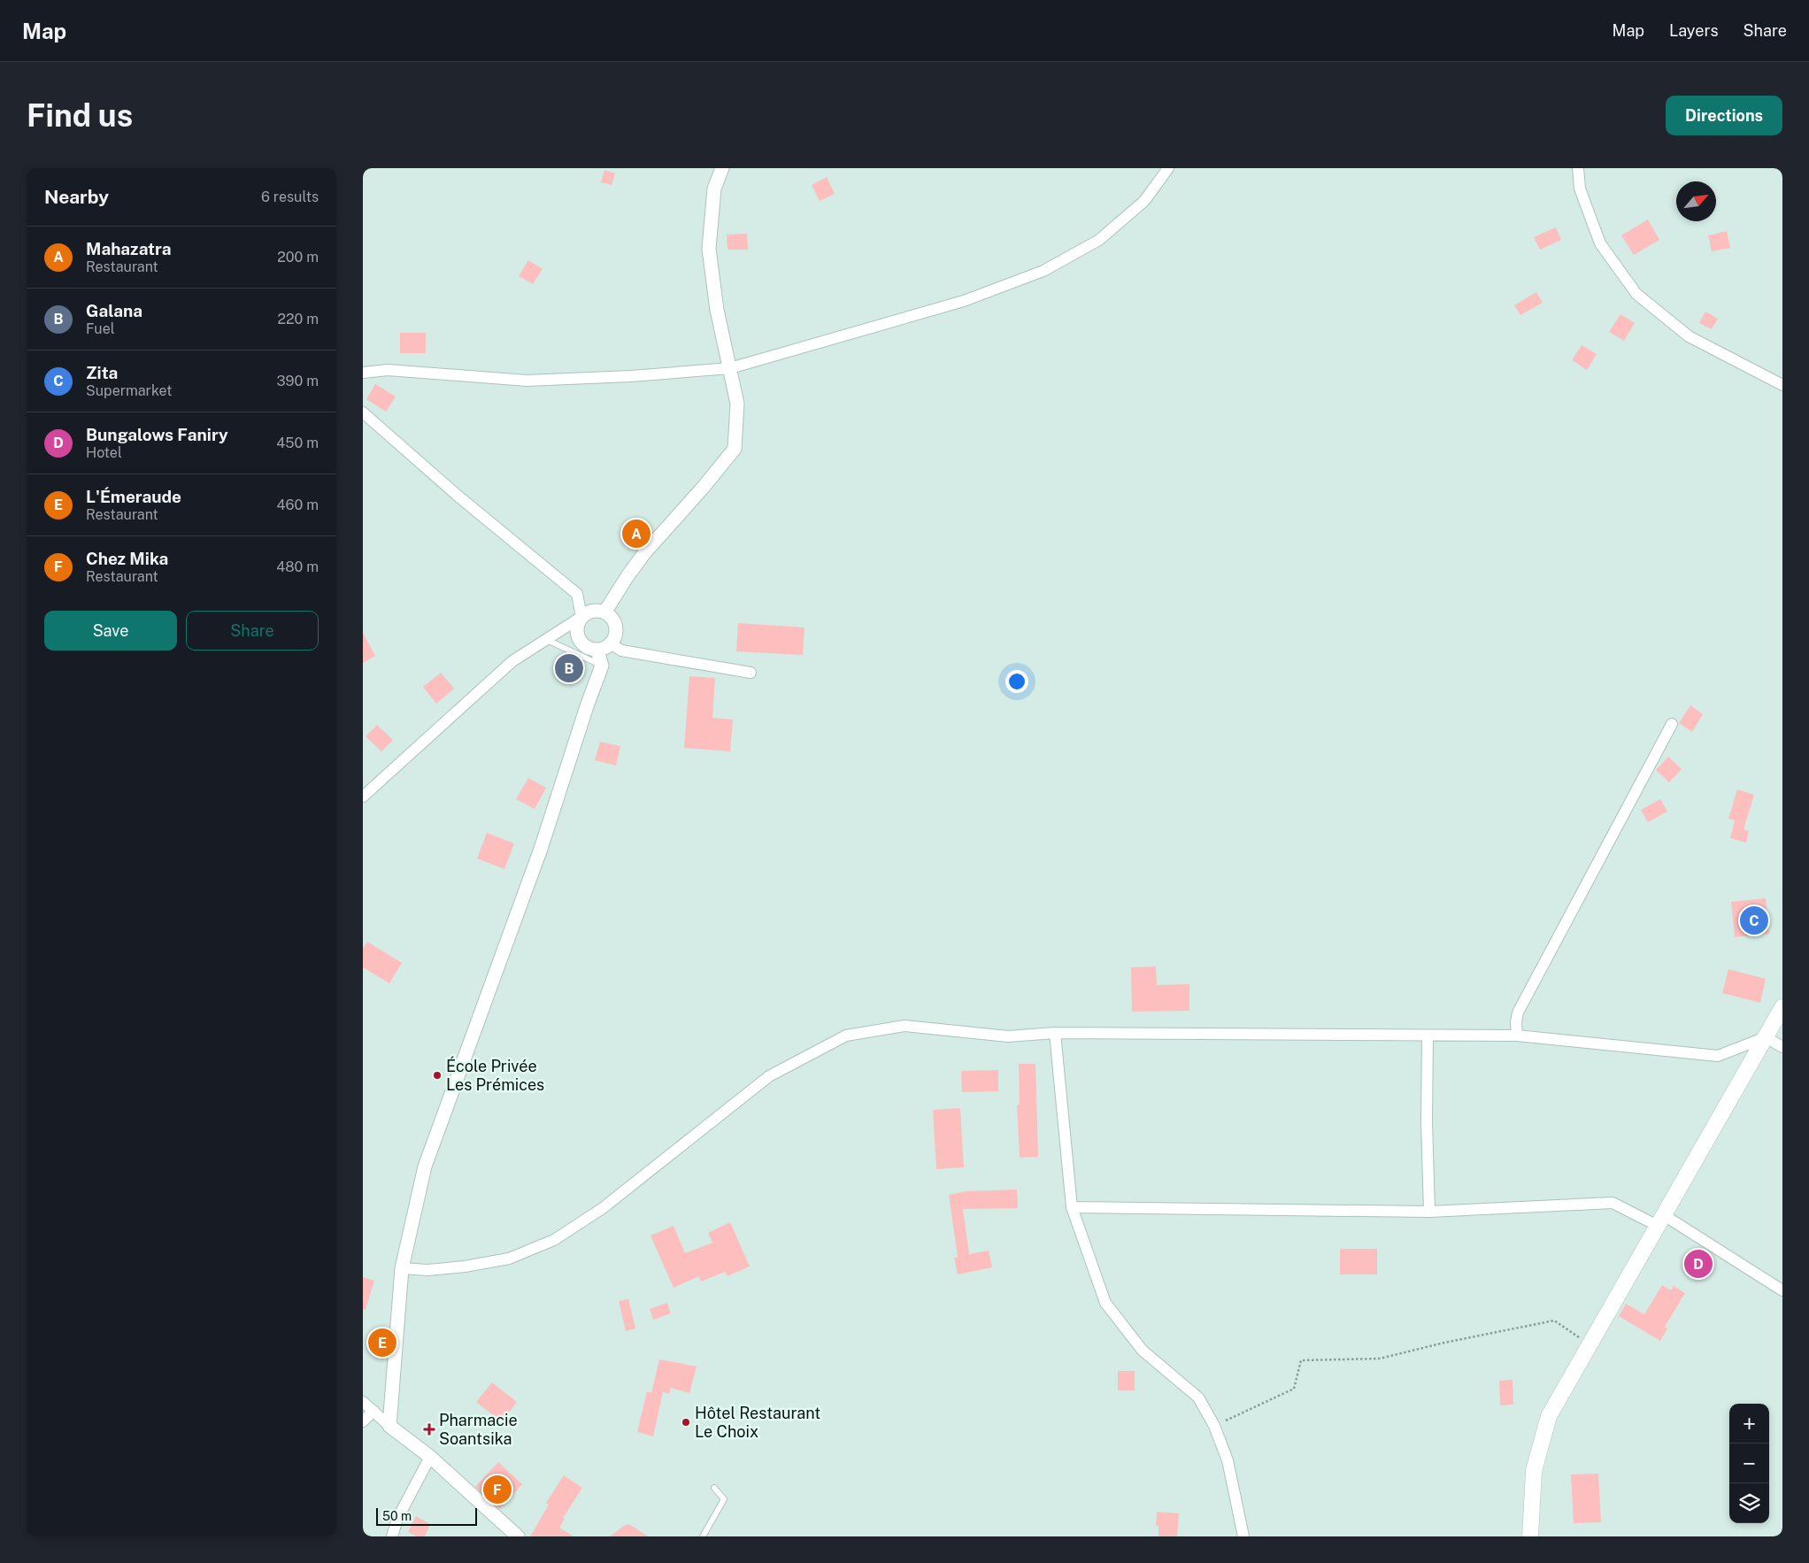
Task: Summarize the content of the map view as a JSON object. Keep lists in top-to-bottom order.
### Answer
{
  "places": {
    "other": ["École Privée Les Prémices", "Hôtel Restaurant Le Choix"],
    "health": ["Pharmacie Soantsika"]
  },
  "scale_bar": "50 m",
  "north": "top right",
  "page": {
    "header": "Map",
    "nav": ["Map", "Layers", "Share"],
    "buttons": [
      "Directions",
      ["Save", "Share"]
    ],
    "title": "Find us",
    "heading": ["Nearby", "6 results"],
    "list": [
      {
        "mark": "A",
        "name": "Mahazatra",
        "note": "Restaurant",
        "value": "200 m"
      },
      {
        "mark": "B",
        "name": "Galana",
        "note": "Fuel",
        "value": "220 m"
      },
      {
        "mark": "C",
        "name": "Zita",
        "note": "Supermarket",
        "value": "390 m"
      },
      {
        "mark": "D",
        "name": "Bungalows Faniry",
        "note": "Hotel",
        "value": "450 m"
      },
      {
        "mark": "E",
        "name": "L'Émeraude",
        "note": "Restaurant",
        "value": "460 m"
      },
      {
        "mark": "F",
        "name": "Chez Mika",
        "note": "Restaurant",
        "value": "480 m"
      }
    ],
    "pins": [
      "A",
      "B",
      "C",
      "D",
      "E",
      "F"
    ],
    "map_buttons": ["+", "−"],
    "scale": "50 m"
  }
}
